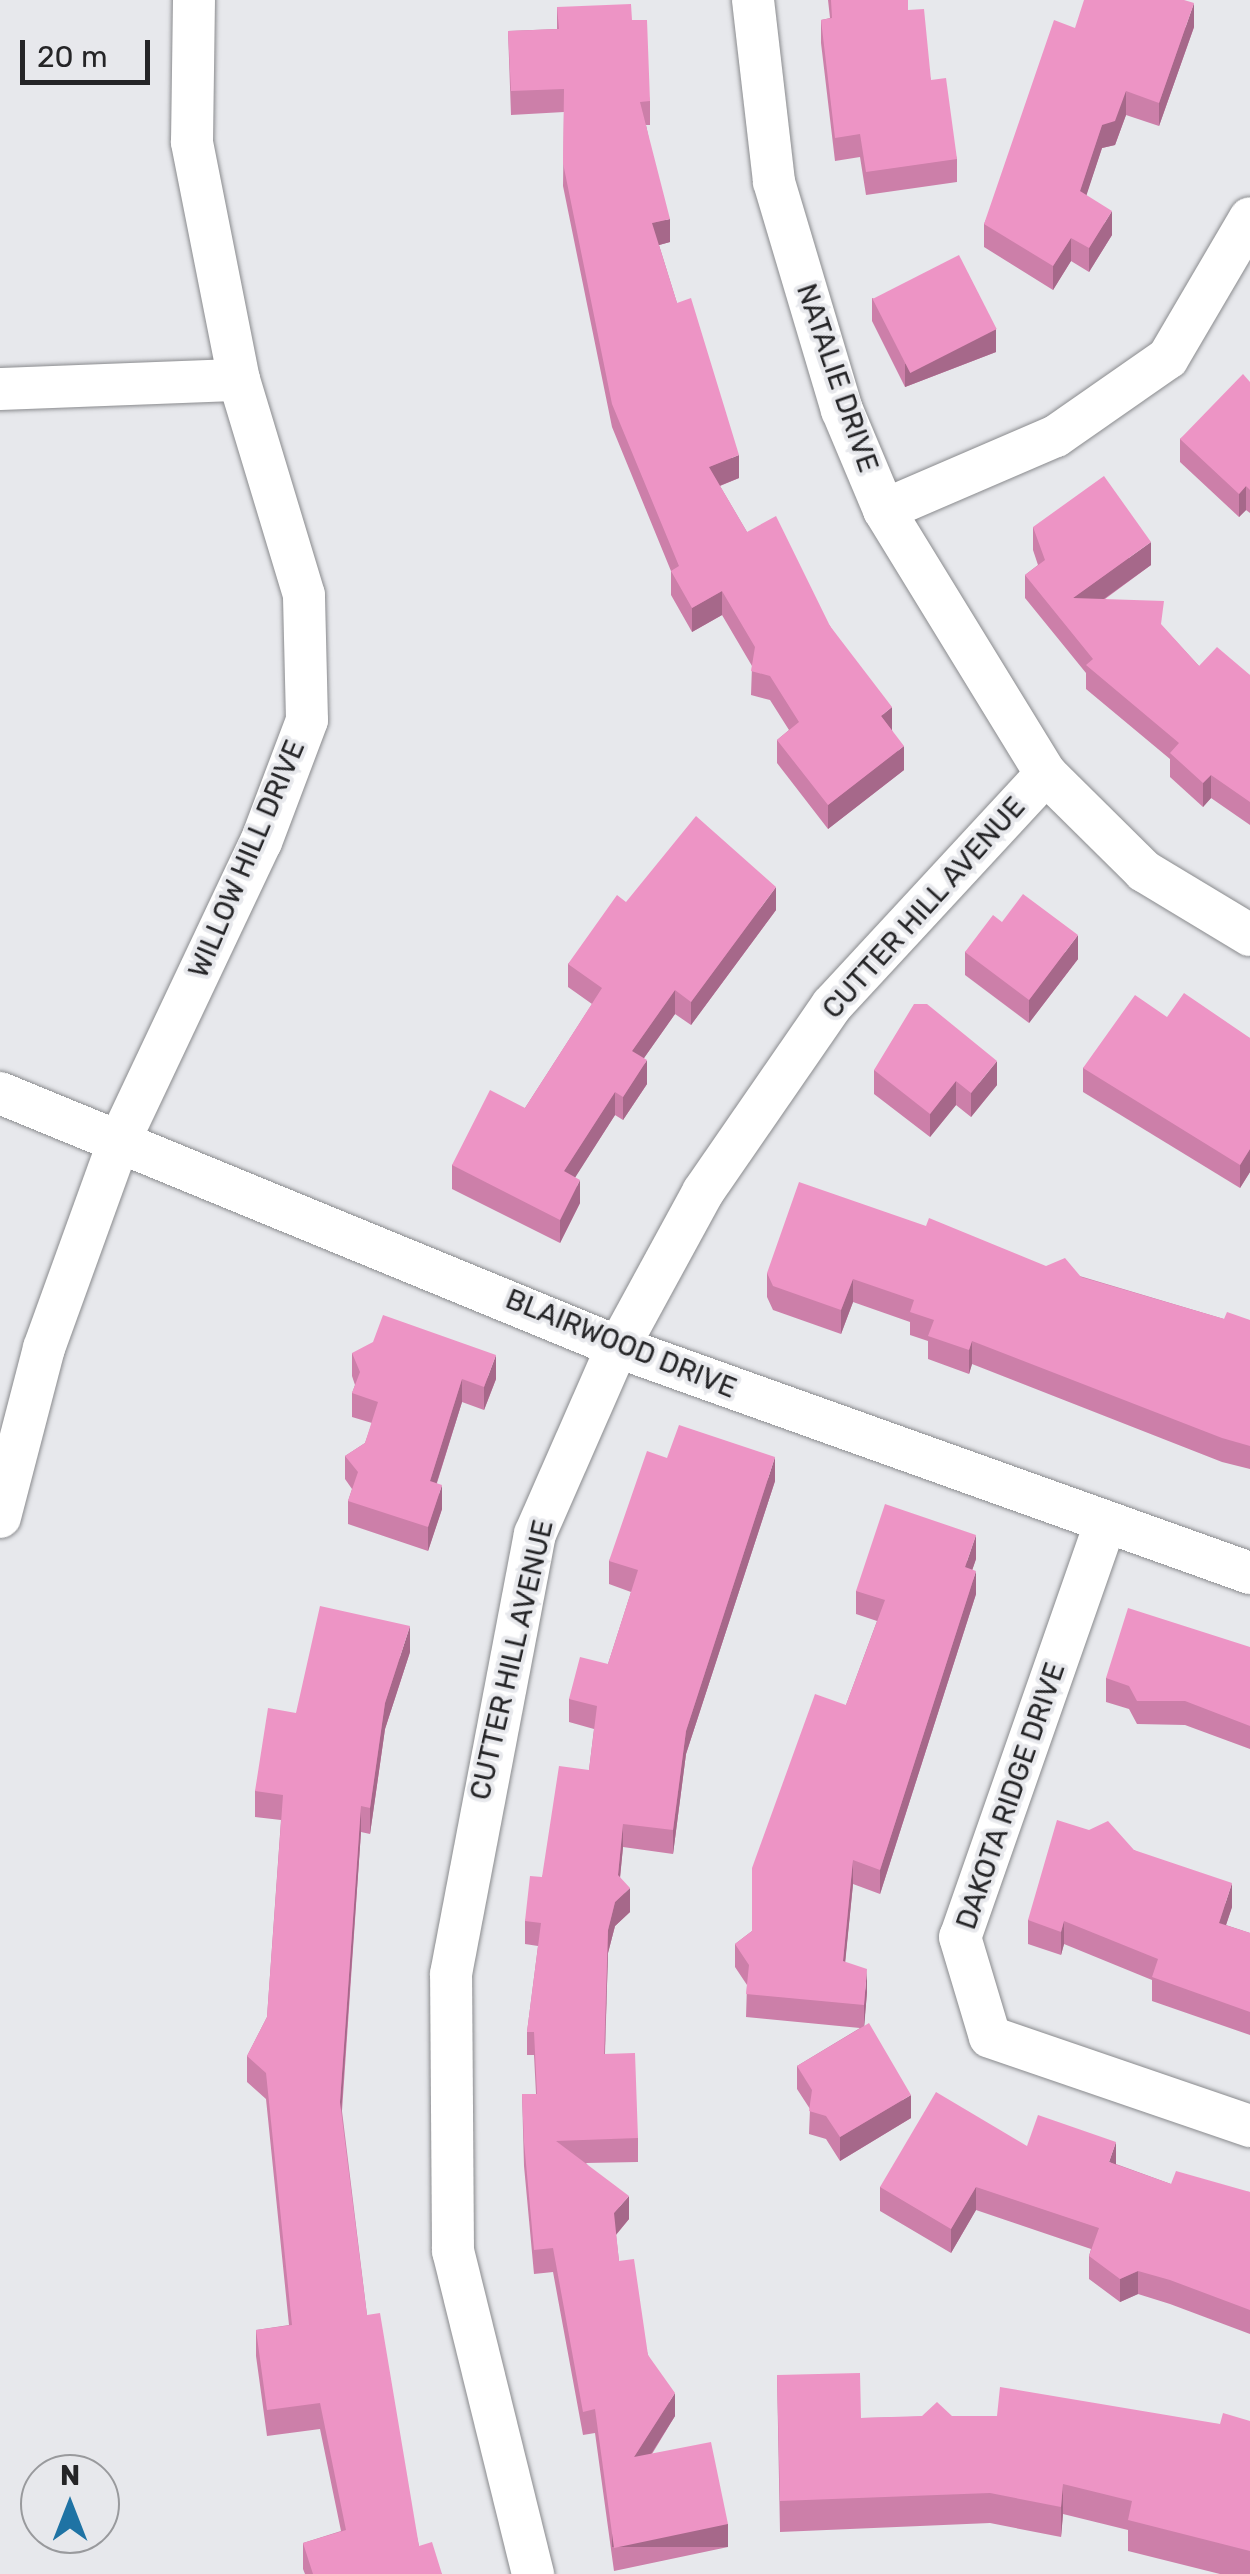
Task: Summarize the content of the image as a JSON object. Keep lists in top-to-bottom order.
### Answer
{
  "streets": {
    "street": [
      "NATALIE DRIVE",
      "WILLOW HILL DRIVE",
      "CUTTER HILL AVENUE",
      "BLAIRWOOD DRIVE",
      "DAKOTA RIDGE DRIVE"
    ]
  },
  "crossings": [
    ["NATALIE DRIVE", "CUTTER HILL AVENUE"],
    ["WILLOW HILL DRIVE", "BLAIRWOOD DRIVE"],
    ["CUTTER HILL AVENUE", "BLAIRWOOD DRIVE"],
    ["BLAIRWOOD DRIVE", "DAKOTA RIDGE DRIVE"]
  ],
  "scale_bar": "20 m",
  "north": "top"
}
